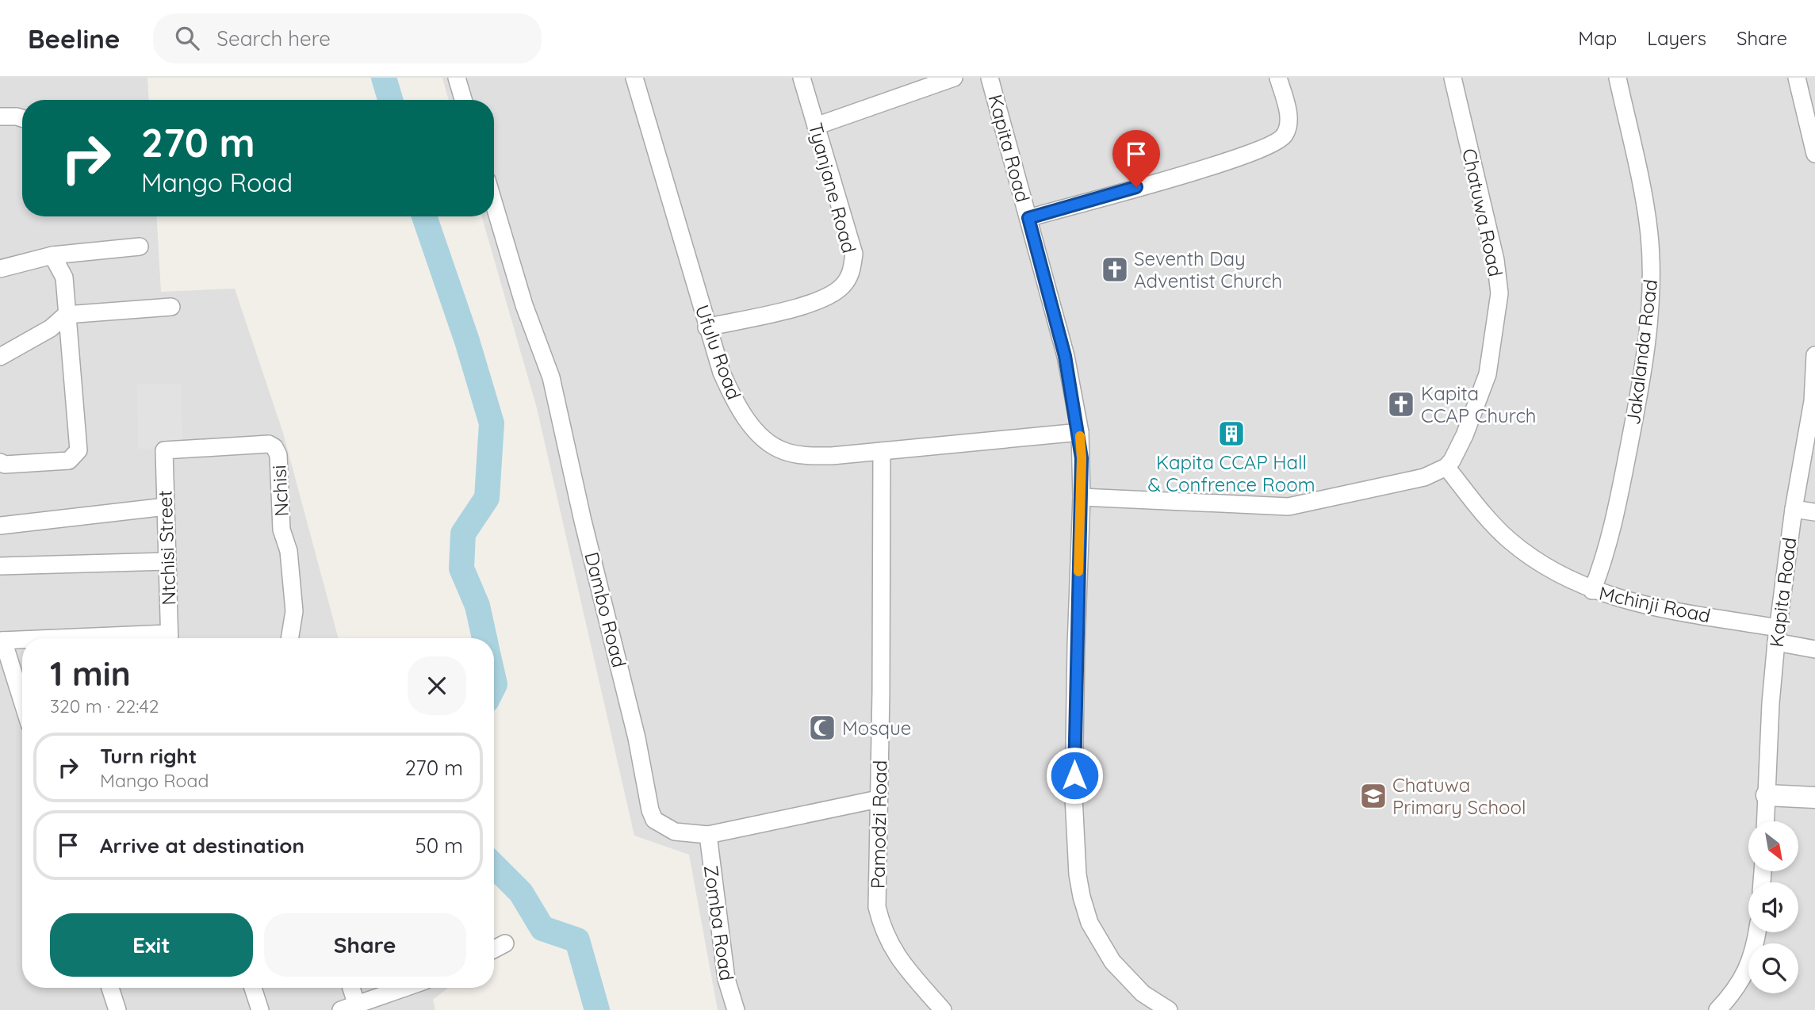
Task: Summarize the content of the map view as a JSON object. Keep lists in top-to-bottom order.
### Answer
{
  "streets": {
    "street": [
      "Kapita Road",
      "Tyanjane Road",
      "Chatuwa Road",
      "Ufulu Road",
      "Jakalanda Road",
      "Nchisi",
      "Ntchisi Street",
      "Mchinji Road",
      "Dambo Road",
      "Pamodzi Road",
      "Zomba Road"
    ]
  },
  "crossings": [
    ["Kapita Road", "Ufulu Road"],
    ["Kapita Road", "Mchinji Road"],
    ["Tyanjane Road", "Ufulu Road"],
    ["Chatuwa Road", "Mchinji Road"],
    ["Ufulu Road", "Pamodzi Road"],
    ["Jakalanda Road", "Mchinji Road"],
    ["Nchisi", "Ntchisi Street"],
    ["Dambo Road", "Pamodzi Road"],
    ["Dambo Road", "Zomba Road"]
  ],
  "places": {
    "church": ["Seventh Day Adventist Church", "Kapita CCAP Church"],
    "building": ["Kapita CCAP Hall & Confrence Room"],
    "mosque": ["Mosque"],
    "school or university": ["Chatuwa Primary School"]
  },
  "north": "bottom right",
  "page": {
    "header": "Beeline",
    "search": "Search here",
    "nav": ["Map", "Layers", "Share"],
    "turn": ["270 m", "Mango Road"],
    "heading": ["1 min", "320 m · 22:42"],
    "list": [
      {
        "name": "Turn right",
        "note": "Mango Road",
        "value": "270 m"
      },
      {
        "name": "Arrive at destination",
        "value": "50 m"
      }
    ],
    "buttons": ["Exit", "Share"]
  }
}
